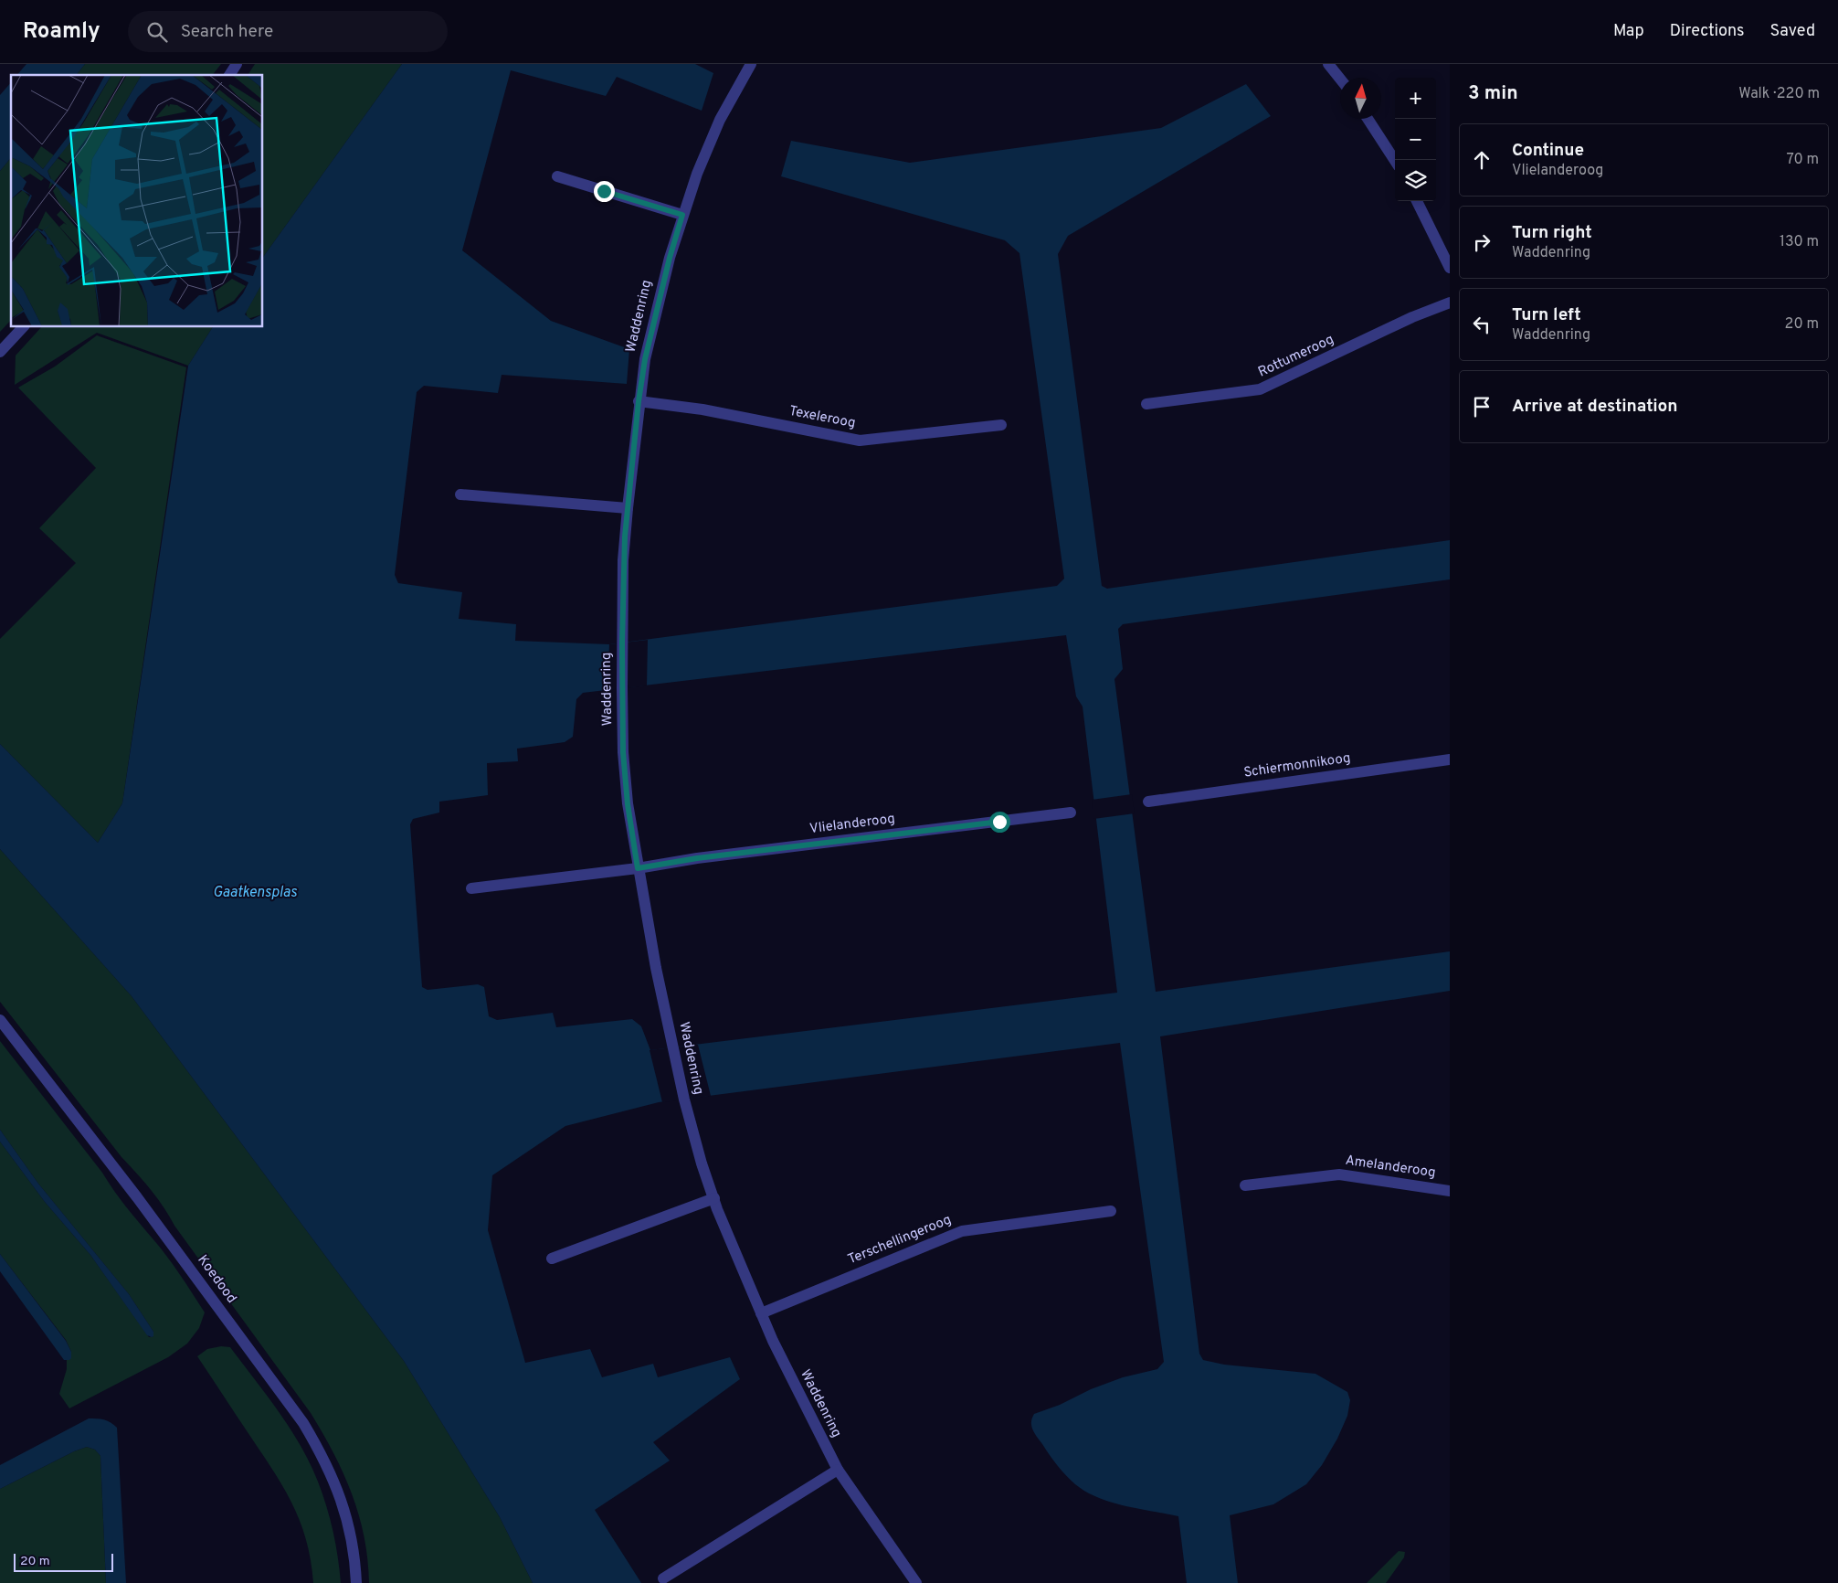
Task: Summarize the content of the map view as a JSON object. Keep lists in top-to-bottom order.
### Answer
{
  "streets": {
    "street": [
      "Waddenring",
      "Rottumeroog",
      "Texeleroog",
      "Schiermonnikoog",
      "Vlielanderoog",
      "Amelanderoog",
      "Terschellingeroog",
      "Koedood"
    ]
  },
  "crossings": [
    ["Waddenring", "Texeleroog"],
    ["Waddenring", "Vlielanderoog"],
    ["Waddenring", "Terschellingeroog"]
  ],
  "water": ["Gaatkensplas"],
  "scale_bar": "20 m",
  "north": "top",
  "page": {
    "header": "Roamly",
    "search": "Search here",
    "nav": ["Map", "Directions", "Saved"],
    "heading": ["3 min", "Walk · 220 m"],
    "map_buttons": ["+", "−"],
    "list": [
      ["Continue", "Vlielanderoog", "70 m"],
      ["Turn right", "Waddenring", "130 m"],
      ["Turn left", "Waddenring", "20 m"],
      "Arrive at destination"
    ],
    "scale": "20 m"
  }
}
